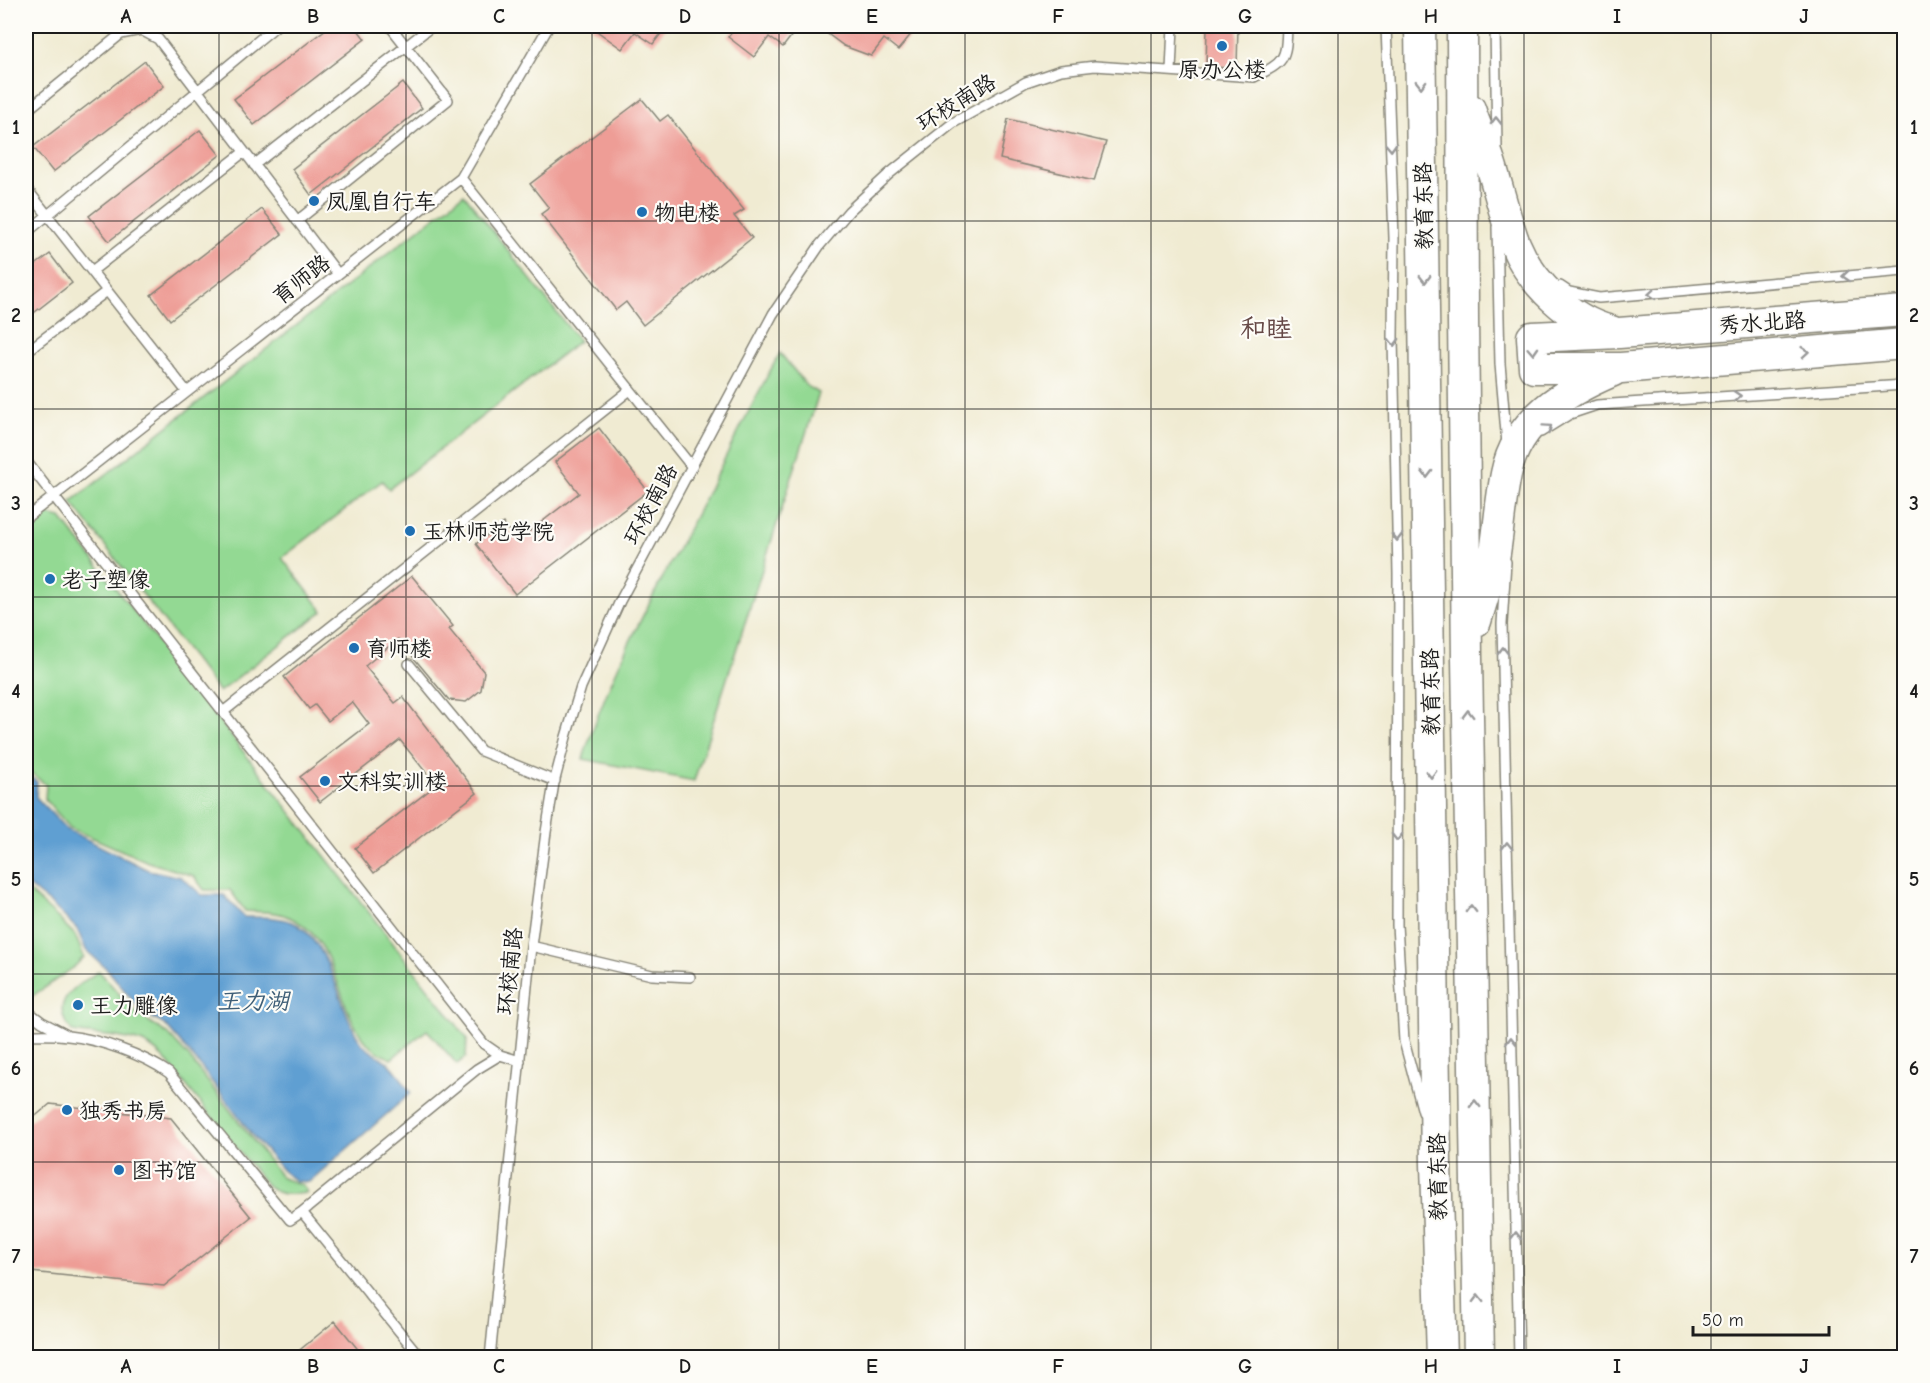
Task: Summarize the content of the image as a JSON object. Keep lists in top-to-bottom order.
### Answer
{
  "streets": {
    "main road": ["教育东路", "秀水北路"],
    "lane": ["环校南路", "育师路"]
  },
  "districts": ["和睦"],
  "water": ["王力湖"],
  "places": [
    "原办公楼",
    "凤凰自行车",
    "物电楼",
    "玉林师范学院",
    "老子塑像",
    "育师楼",
    "文科实训楼",
    "王力雕像",
    "独秀书房",
    "图书馆"
  ],
  "scale_bar": "50 m",
  "grid": {
    "columns": [
      "A",
      "B",
      "C",
      "D",
      "E",
      "F",
      "G",
      "H",
      "I",
      "J"
    ],
    "rows": [
      "1",
      "2",
      "3",
      "4",
      "5",
      "6",
      "7"
    ]
  }
}
